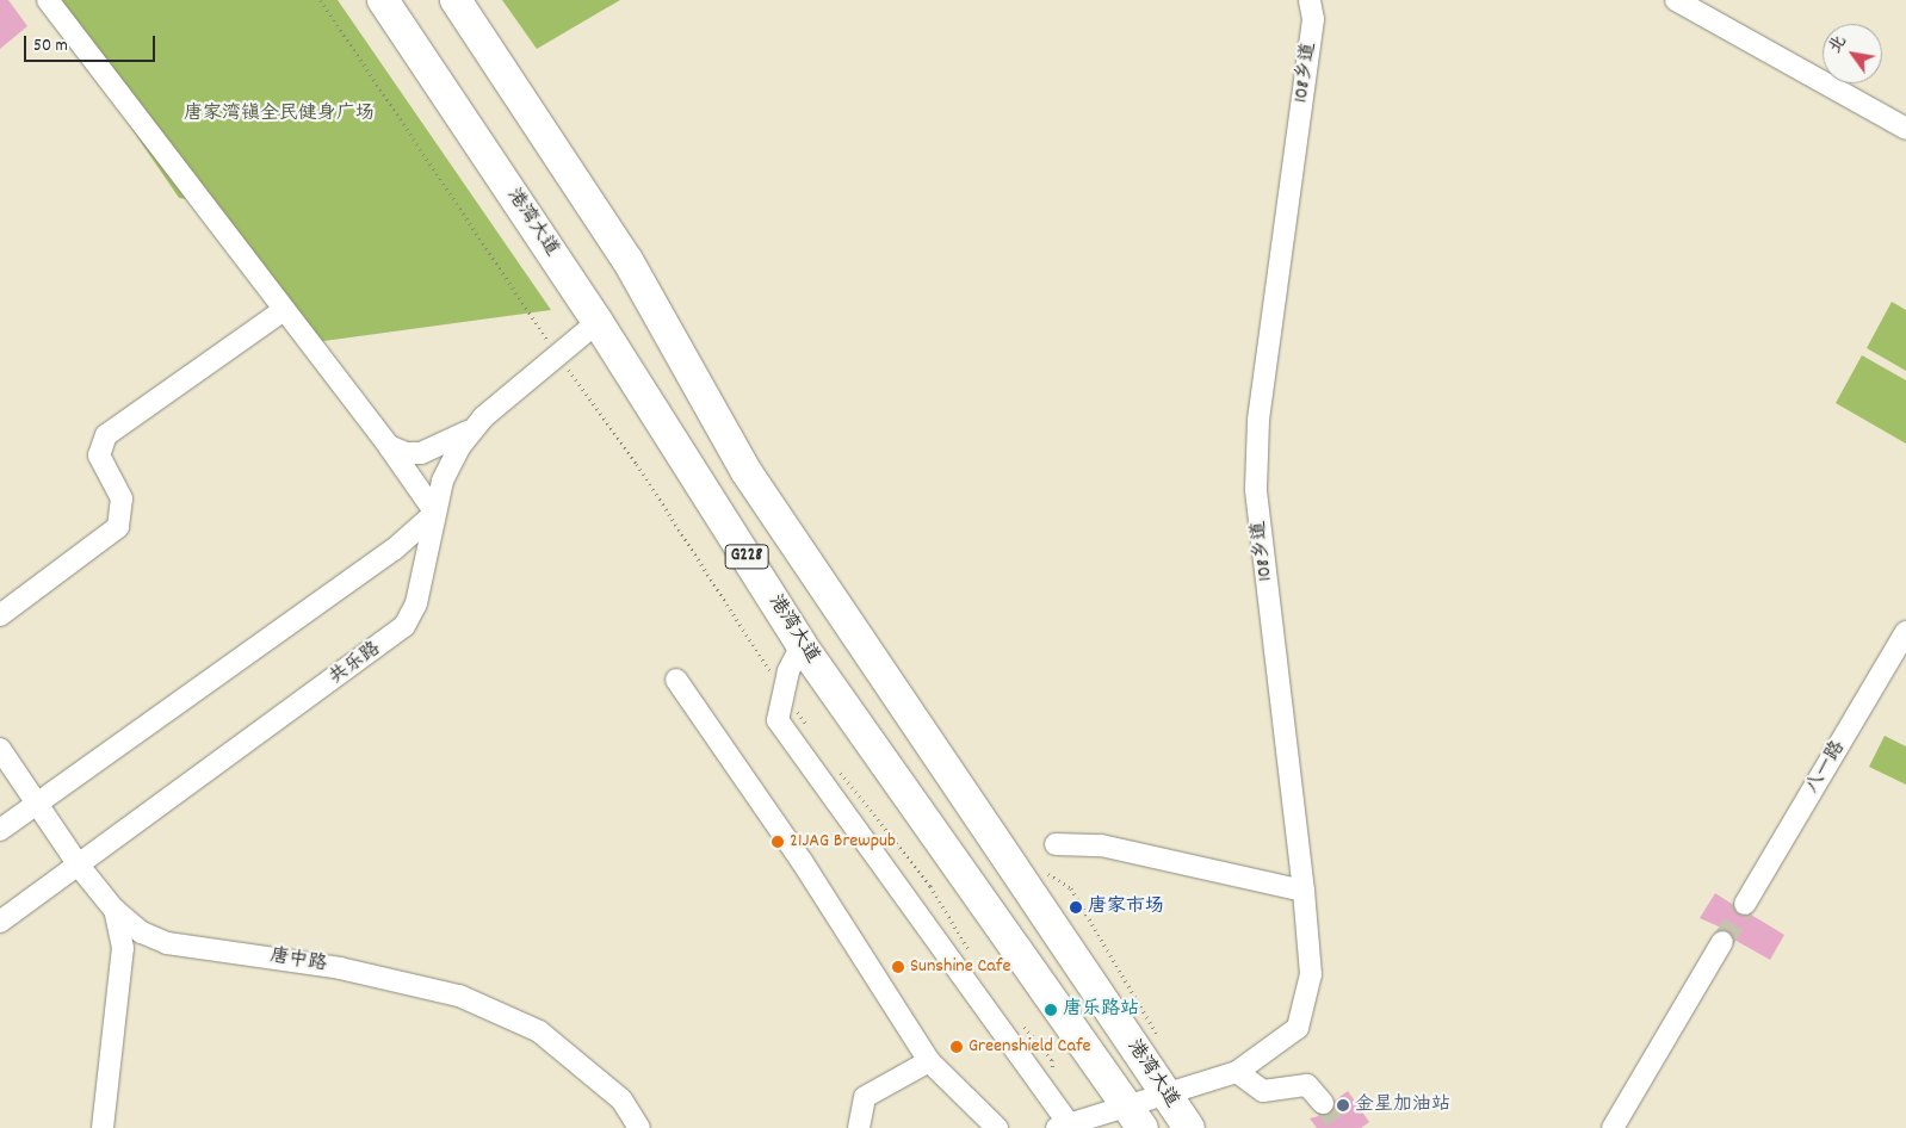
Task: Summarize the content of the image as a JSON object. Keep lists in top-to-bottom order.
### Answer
{
  "streets": {
    "highway": ["港湾大道", "G228"],
    "street": [
      "108乡道",
      "共乐路",
      "八一路",
      "唐中路"
    ]
  },
  "crossings": [
    ["港湾大道", "共乐路"],
    ["共乐路", "唐中路"]
  ],
  "parks": ["唐家湾镇全民健身广场"],
  "places": [
    "21JAG Brewpub",
    "唐家市场",
    "Sunshine Cafe",
    "唐乐路站",
    "Greenshield Cafe",
    "金星加油站"
  ],
  "scale_bar": "50 m",
  "north": "top left"
}
